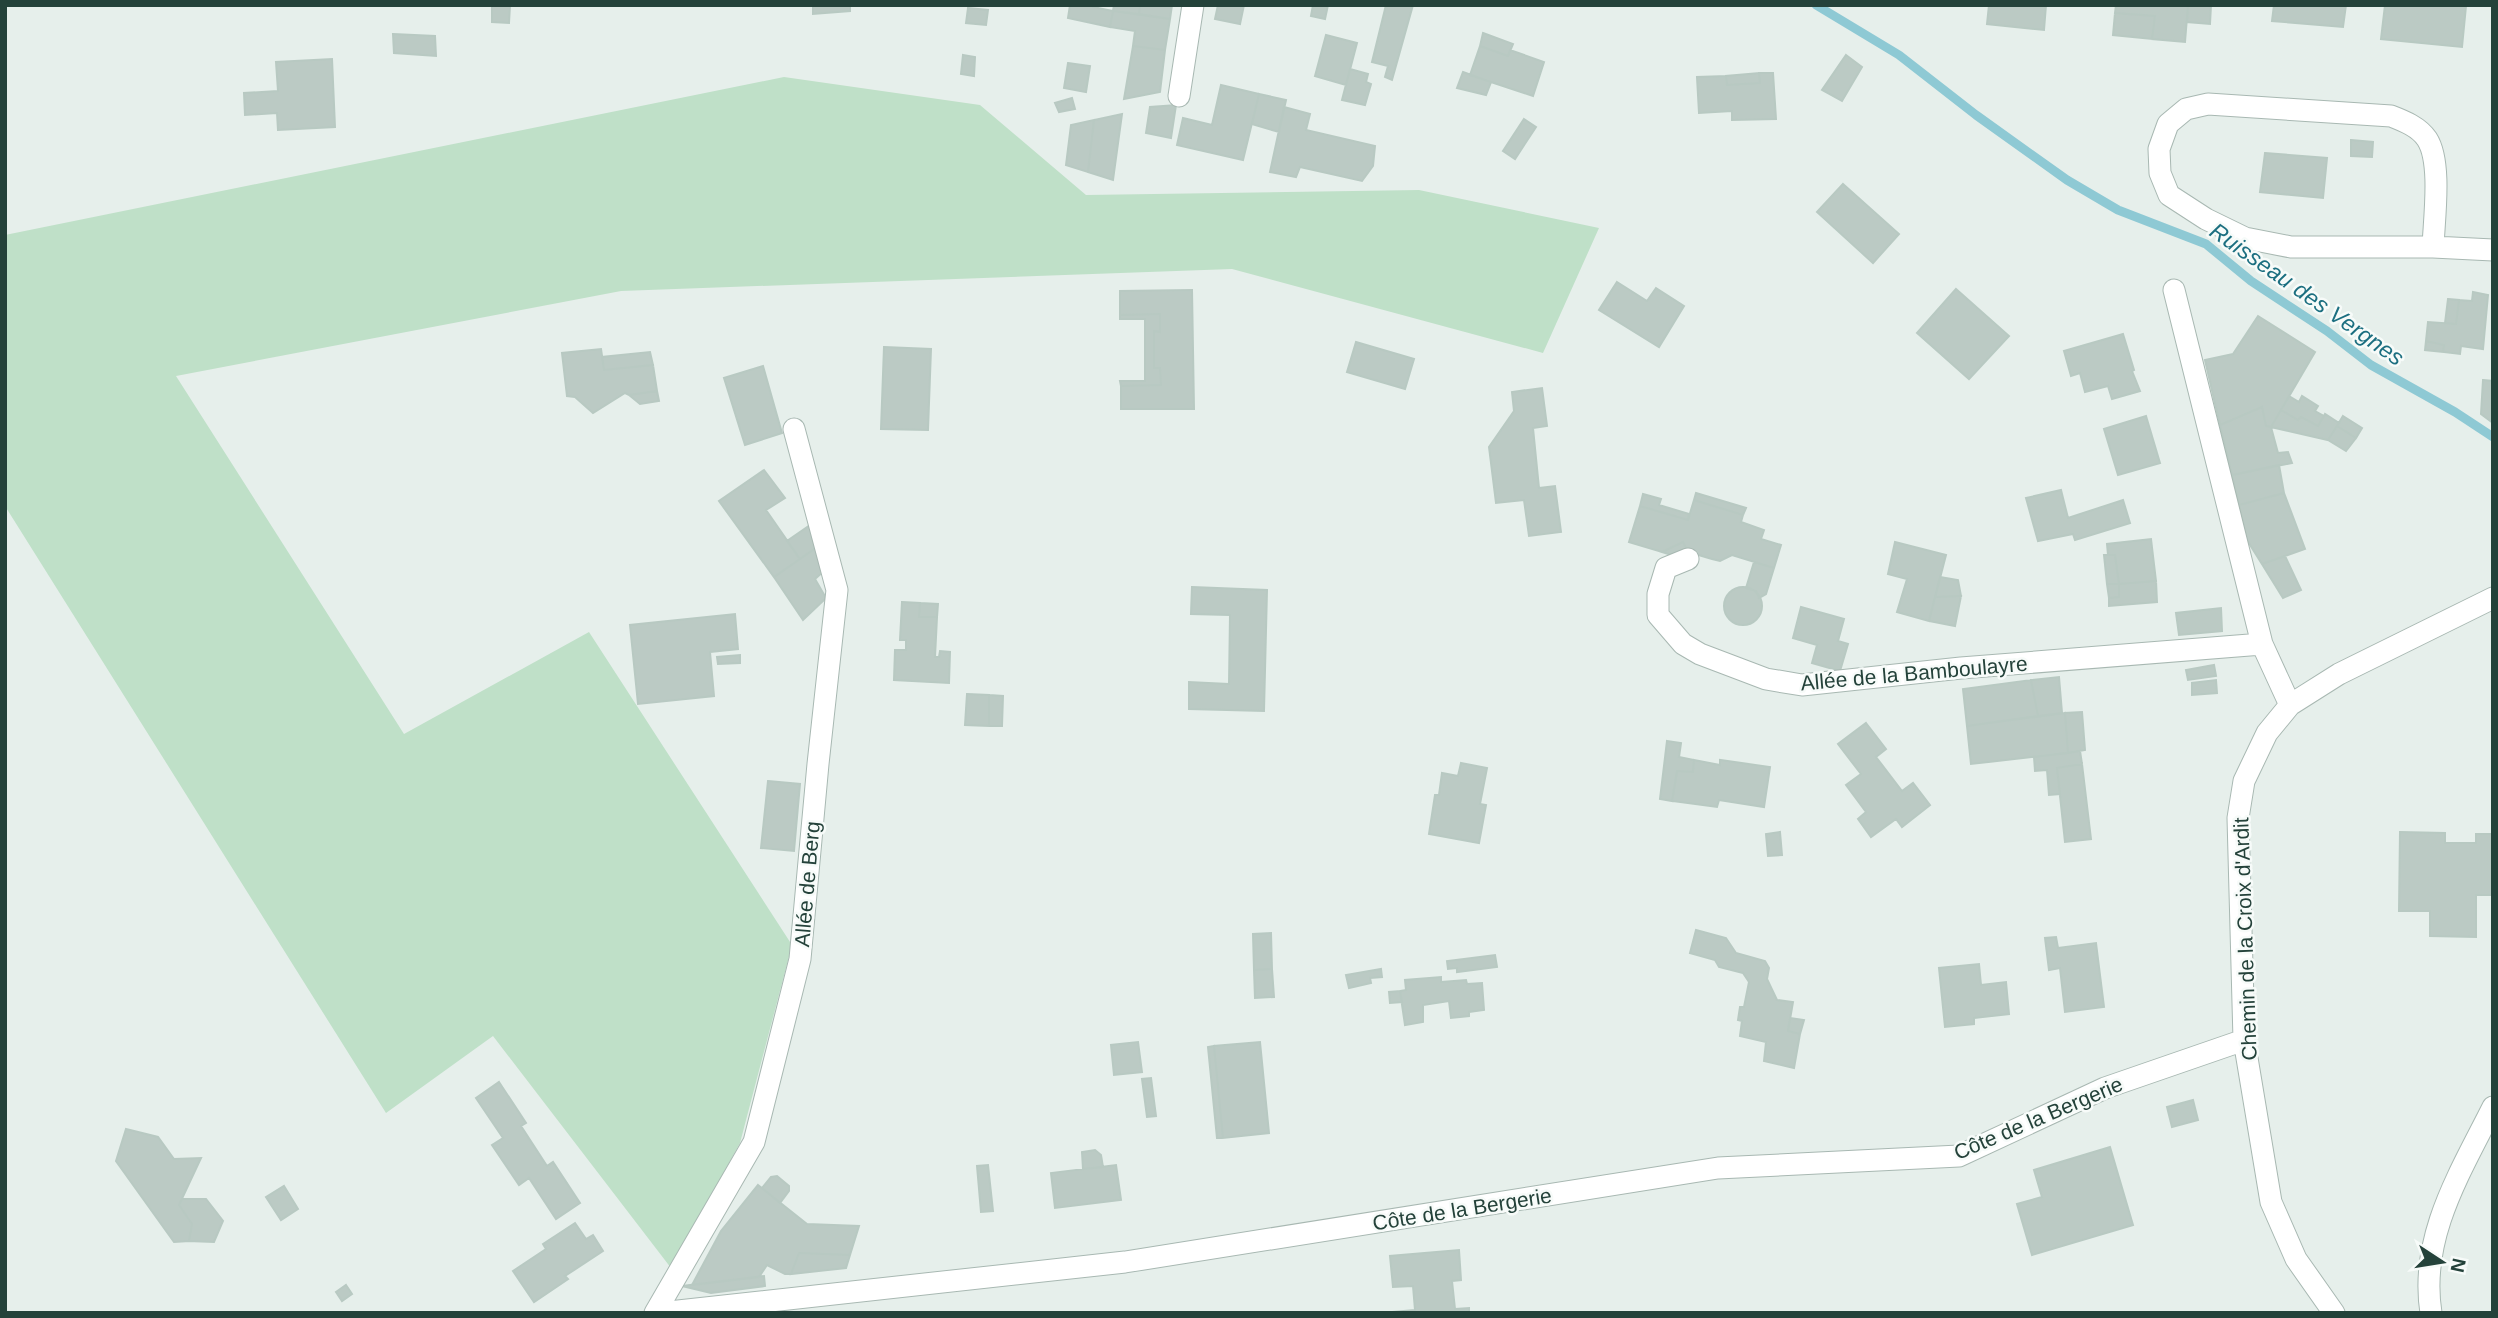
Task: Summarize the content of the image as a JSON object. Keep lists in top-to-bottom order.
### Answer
{
  "streets": {
    "street": [
      "Allée de la Bamboulayre",
      "Allée de Berg",
      "Chemin de la Croix d'Ardit",
      "Côte de la Bergerie"
    ]
  },
  "crossings": [
    ["Allée de Berg", "Côte de la Bergerie"],
    ["Chemin de la Croix d'Ardit", "Côte de la Bergerie"]
  ],
  "water": ["Ruisseau des Vergnes"],
  "north": "right"
}
